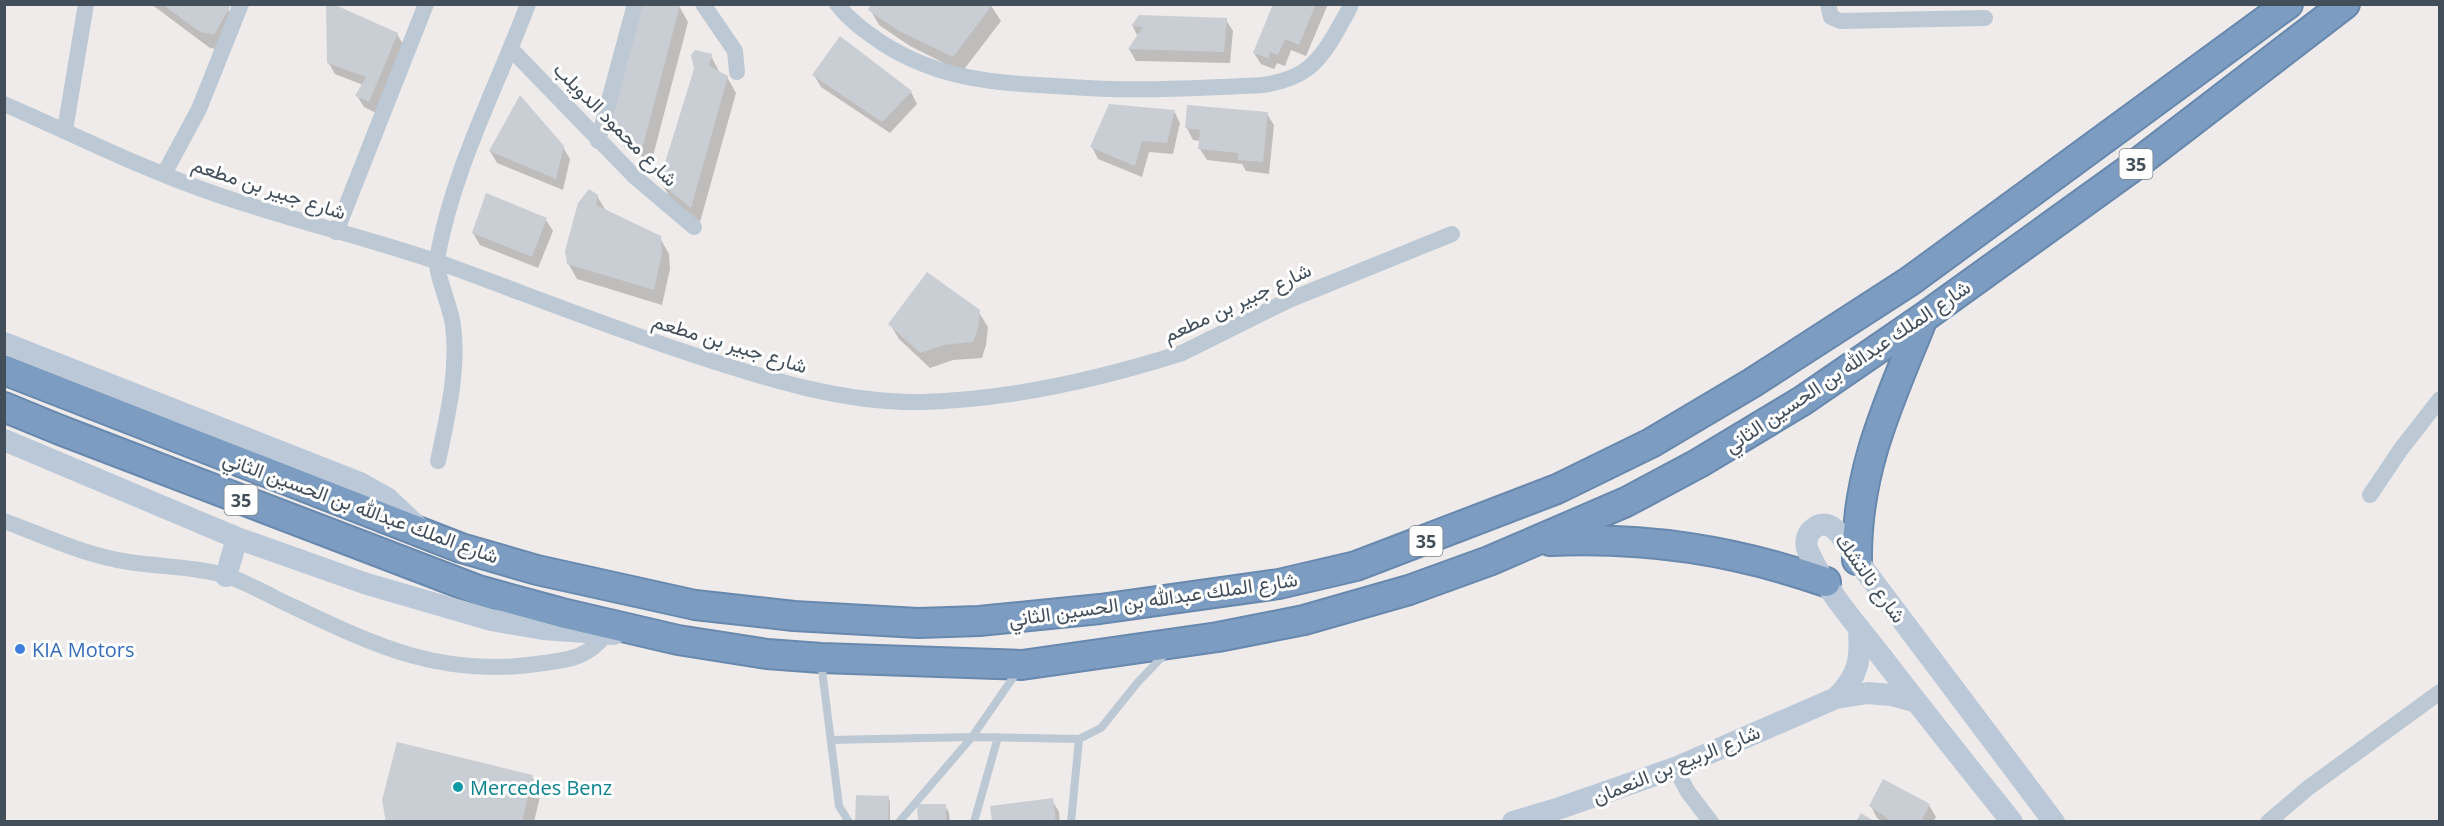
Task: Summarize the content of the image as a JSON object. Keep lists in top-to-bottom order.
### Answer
{
  "streets": {
    "highway": ["35", "شارع الملك عبدالله بن الحسين الثاني"],
    "main road": ["شارع نالتشك", "شارع الربيع بن النعمان"],
    "street": ["شارع محمود الدويلب", "شارع جبير بن مطعم"]
  },
  "crossings": [
    ["شارع نالتشك", "شارع الربيع بن النعمان"]
  ],
  "places": ["KIA Motors", "Mercedes Benz"]
}
